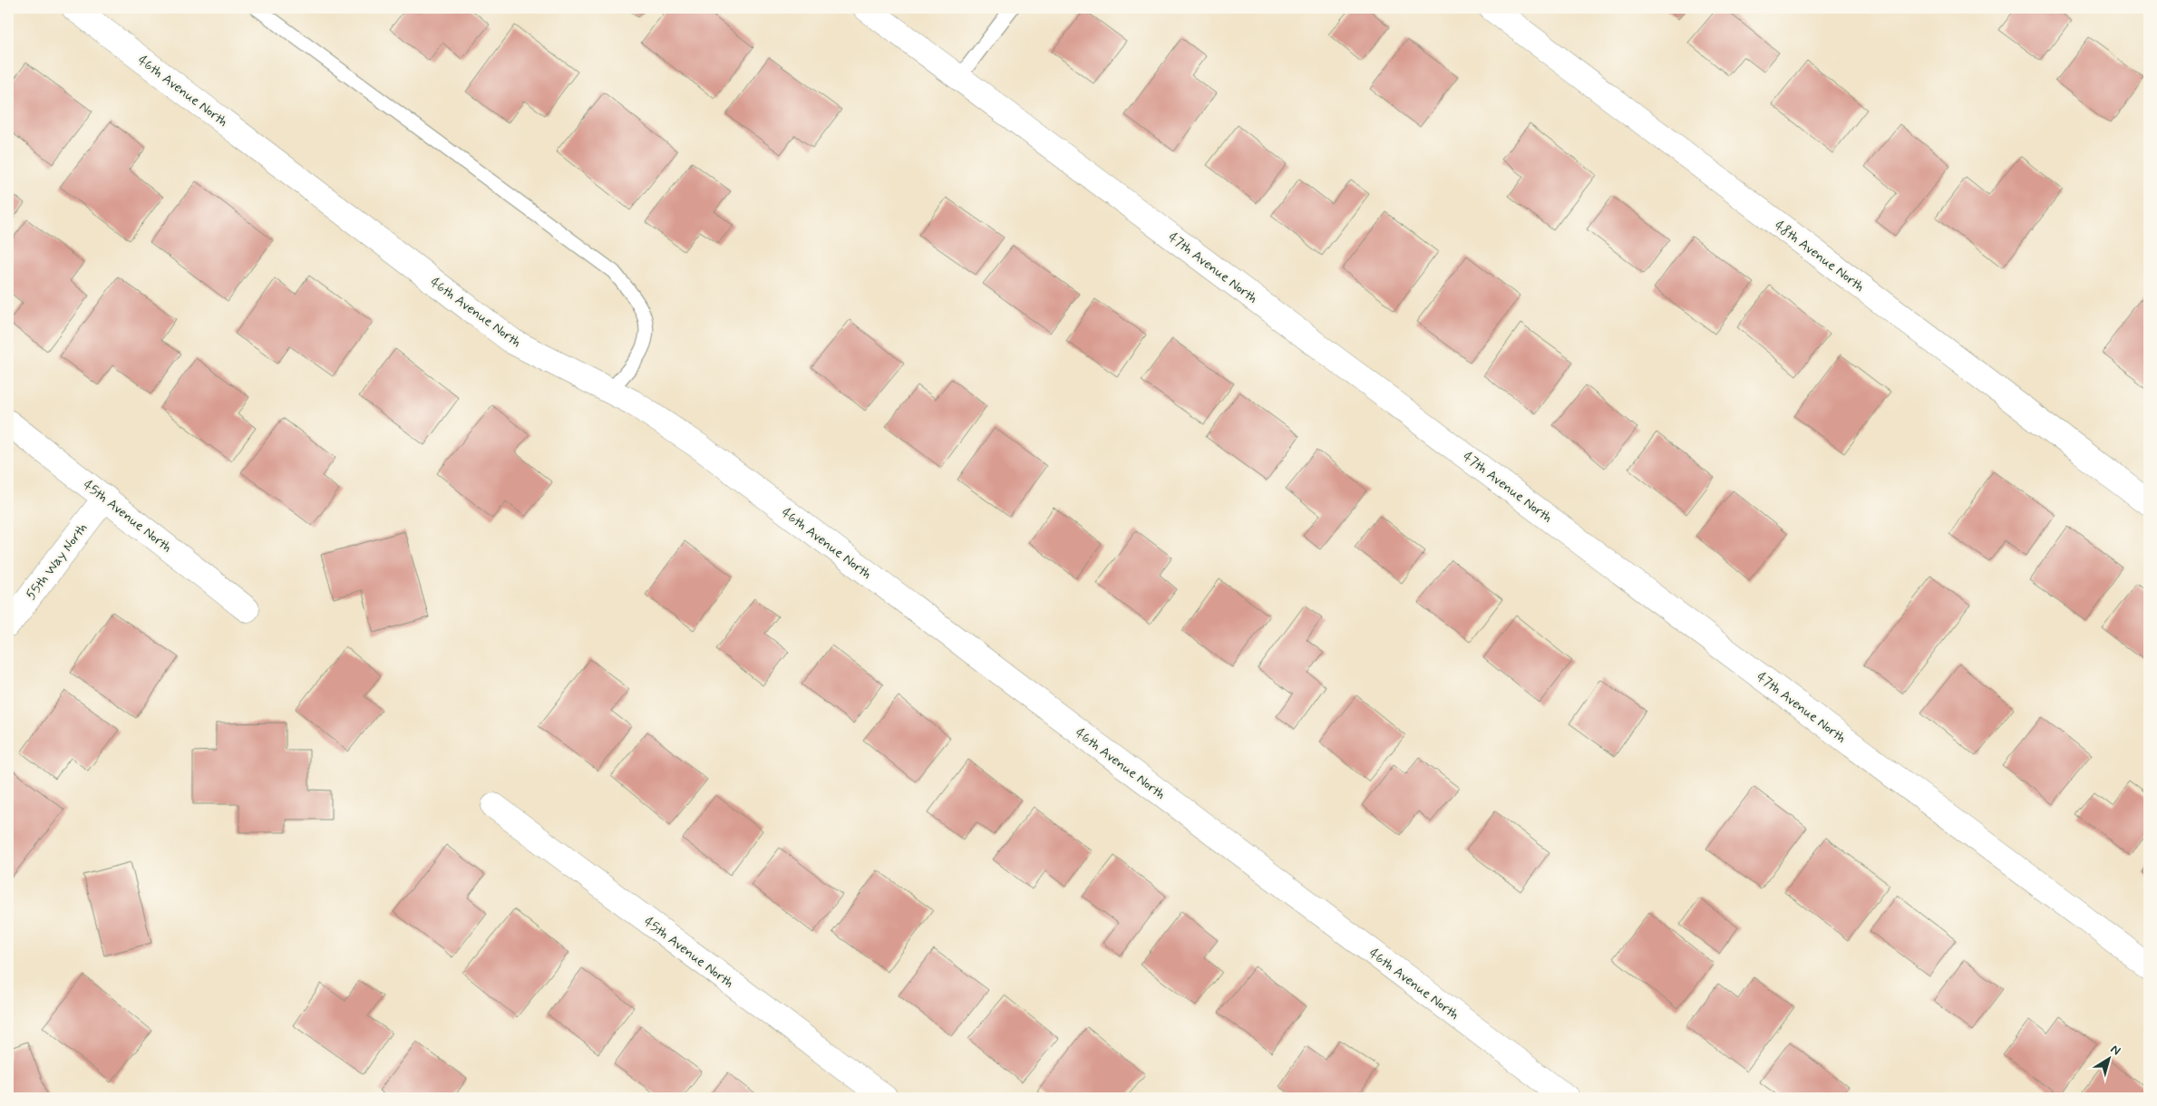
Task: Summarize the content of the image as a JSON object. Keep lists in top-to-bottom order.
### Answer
{
  "streets": {
    "street": [
      "46th Avenue North",
      "48th Avenue North",
      "47th Avenue North",
      "45th Avenue North",
      "55th Way North"
    ]
  },
  "crossings": [
    ["45th Avenue North", "55th Way North"]
  ],
  "north": "top right"
}
